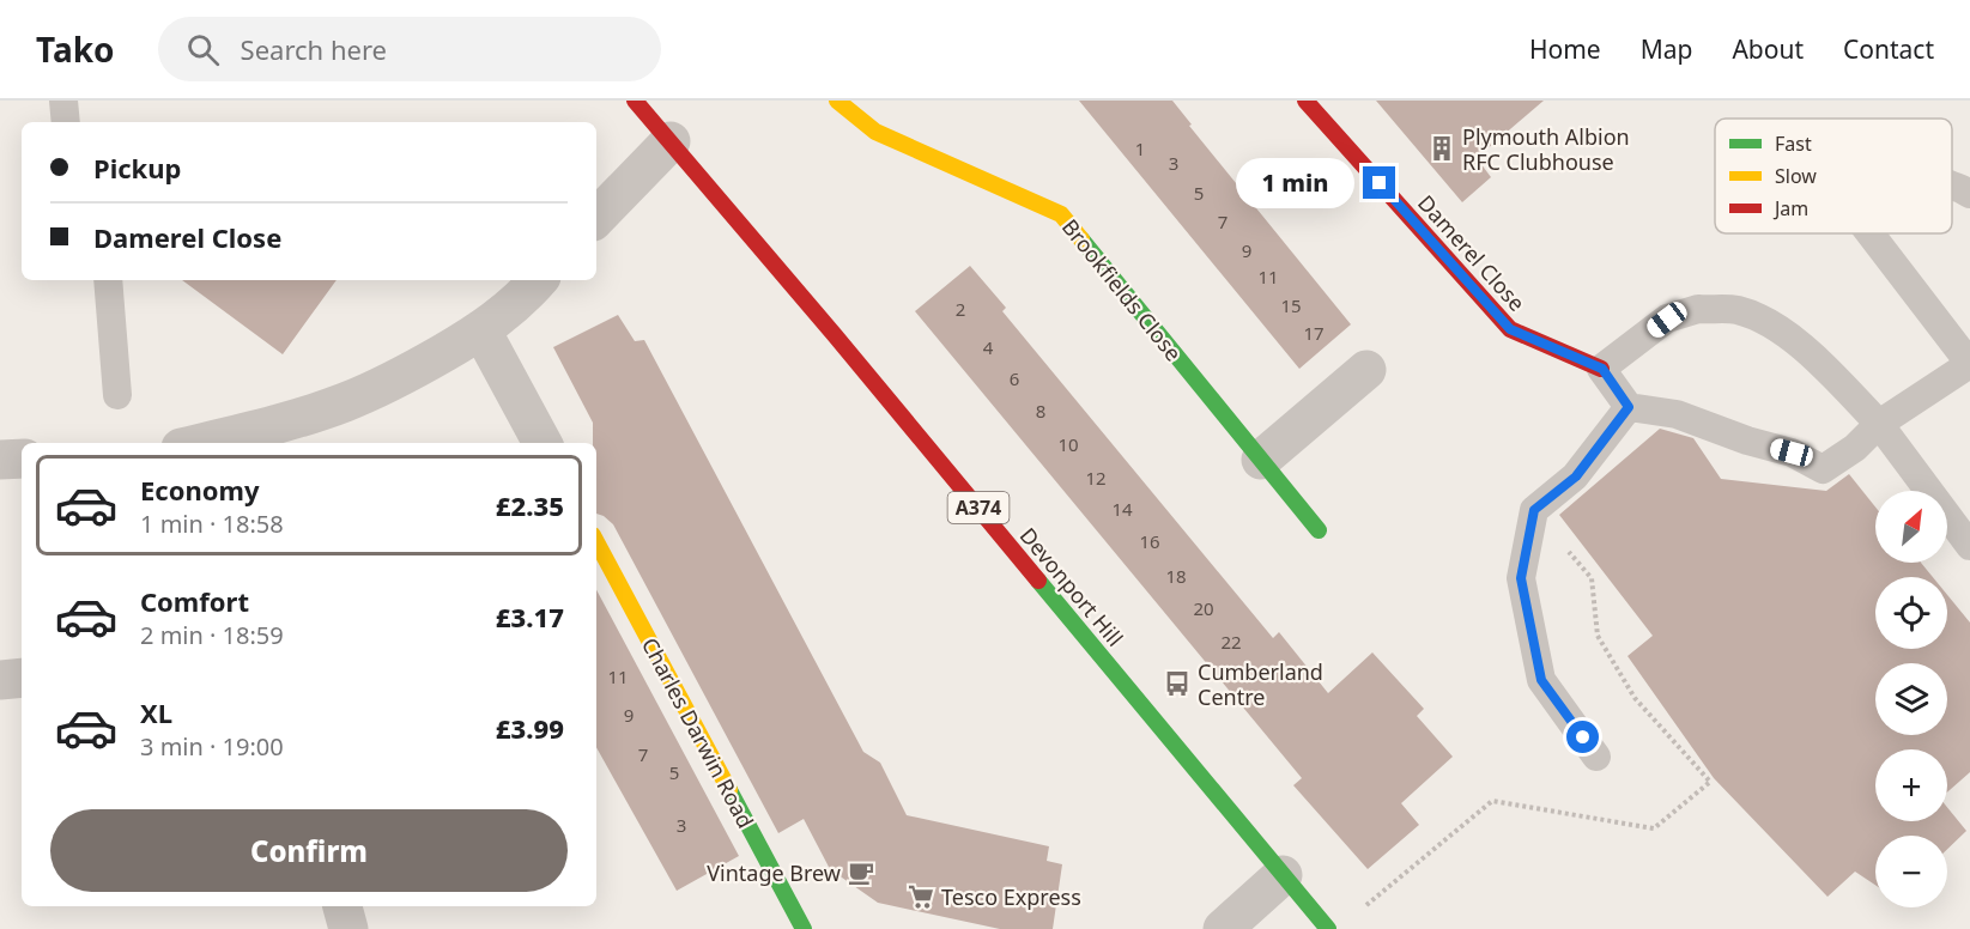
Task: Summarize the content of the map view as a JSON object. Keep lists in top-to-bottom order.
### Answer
{
  "streets": {
    "street": [
      "Damerel Close",
      "Brookfields Close",
      "A374",
      "Devonport Hill",
      "Charles Darwin Road"
    ]
  },
  "crossings": [
    ["A374", "Devonport Hill"]
  ],
  "places": {
    "building": ["Plymouth Albion RFC Clubhouse"],
    "bus stop": ["Cumberland Centre"],
    "cafe": ["Vintage Brew"],
    "supermarket": ["Tesco Express"]
  },
  "house_numbers": [
    "1",
    "3",
    "5",
    "7",
    "9",
    "11",
    "15",
    "2",
    "17",
    "4",
    "6",
    "8",
    "10",
    "12",
    "14",
    "16",
    "18",
    "20",
    "22",
    "11",
    "9",
    "7",
    "5",
    "3"
  ],
  "legend": ["Fast", "Slow", "Jam"],
  "north": "top right",
  "page": {
    "header": "Tako",
    "search": "Search here",
    "nav": [
      "Home",
      "Map",
      "About",
      "Contact"
    ],
    "banner": ["Pickup", "Damerel Close"],
    "bubble": "1 min",
    "list": [
      {
        "name": "Economy",
        "note": "1 min · 18:58",
        "value": "£2.35"
      },
      {
        "name": "Comfort",
        "note": "2 min · 18:59",
        "value": "£3.17"
      },
      {
        "name": "XL",
        "note": "3 min · 19:00",
        "value": "£3.99"
      }
    ],
    "map_buttons": ["+", "−"],
    "buttons": "Confirm"
  }
}
